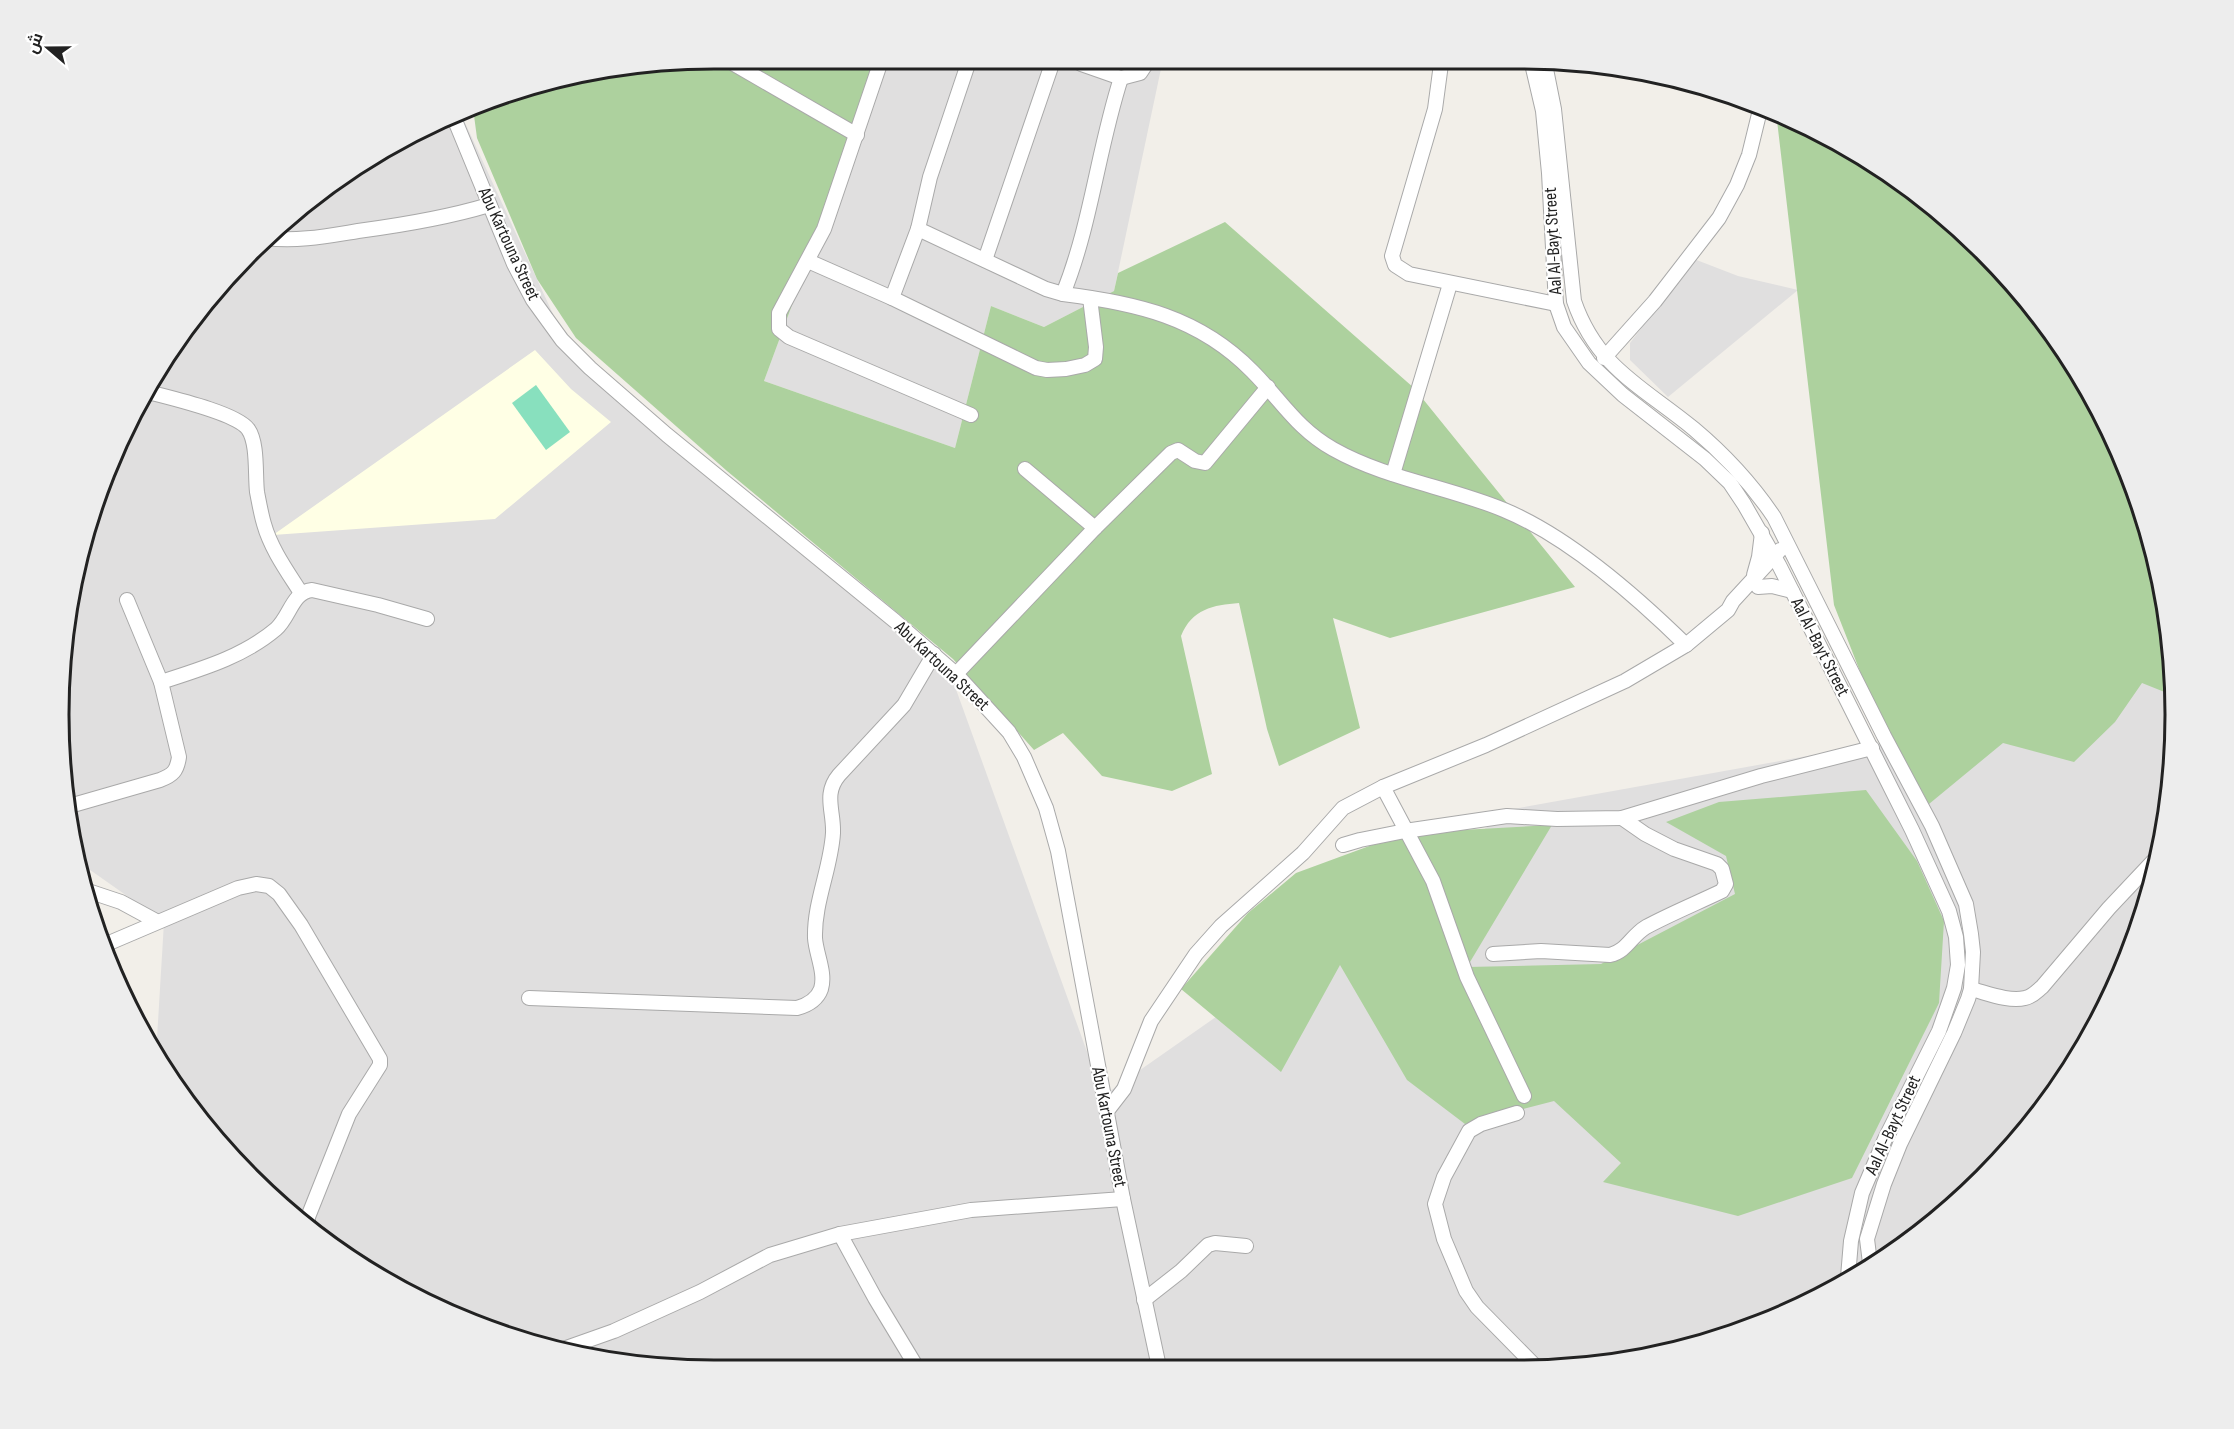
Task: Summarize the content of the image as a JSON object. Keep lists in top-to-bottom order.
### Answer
{
  "streets": {
    "street": ["Aal Al-Bayt Street", "Abu Kartouna Street"]
  },
  "north": "left"
}
